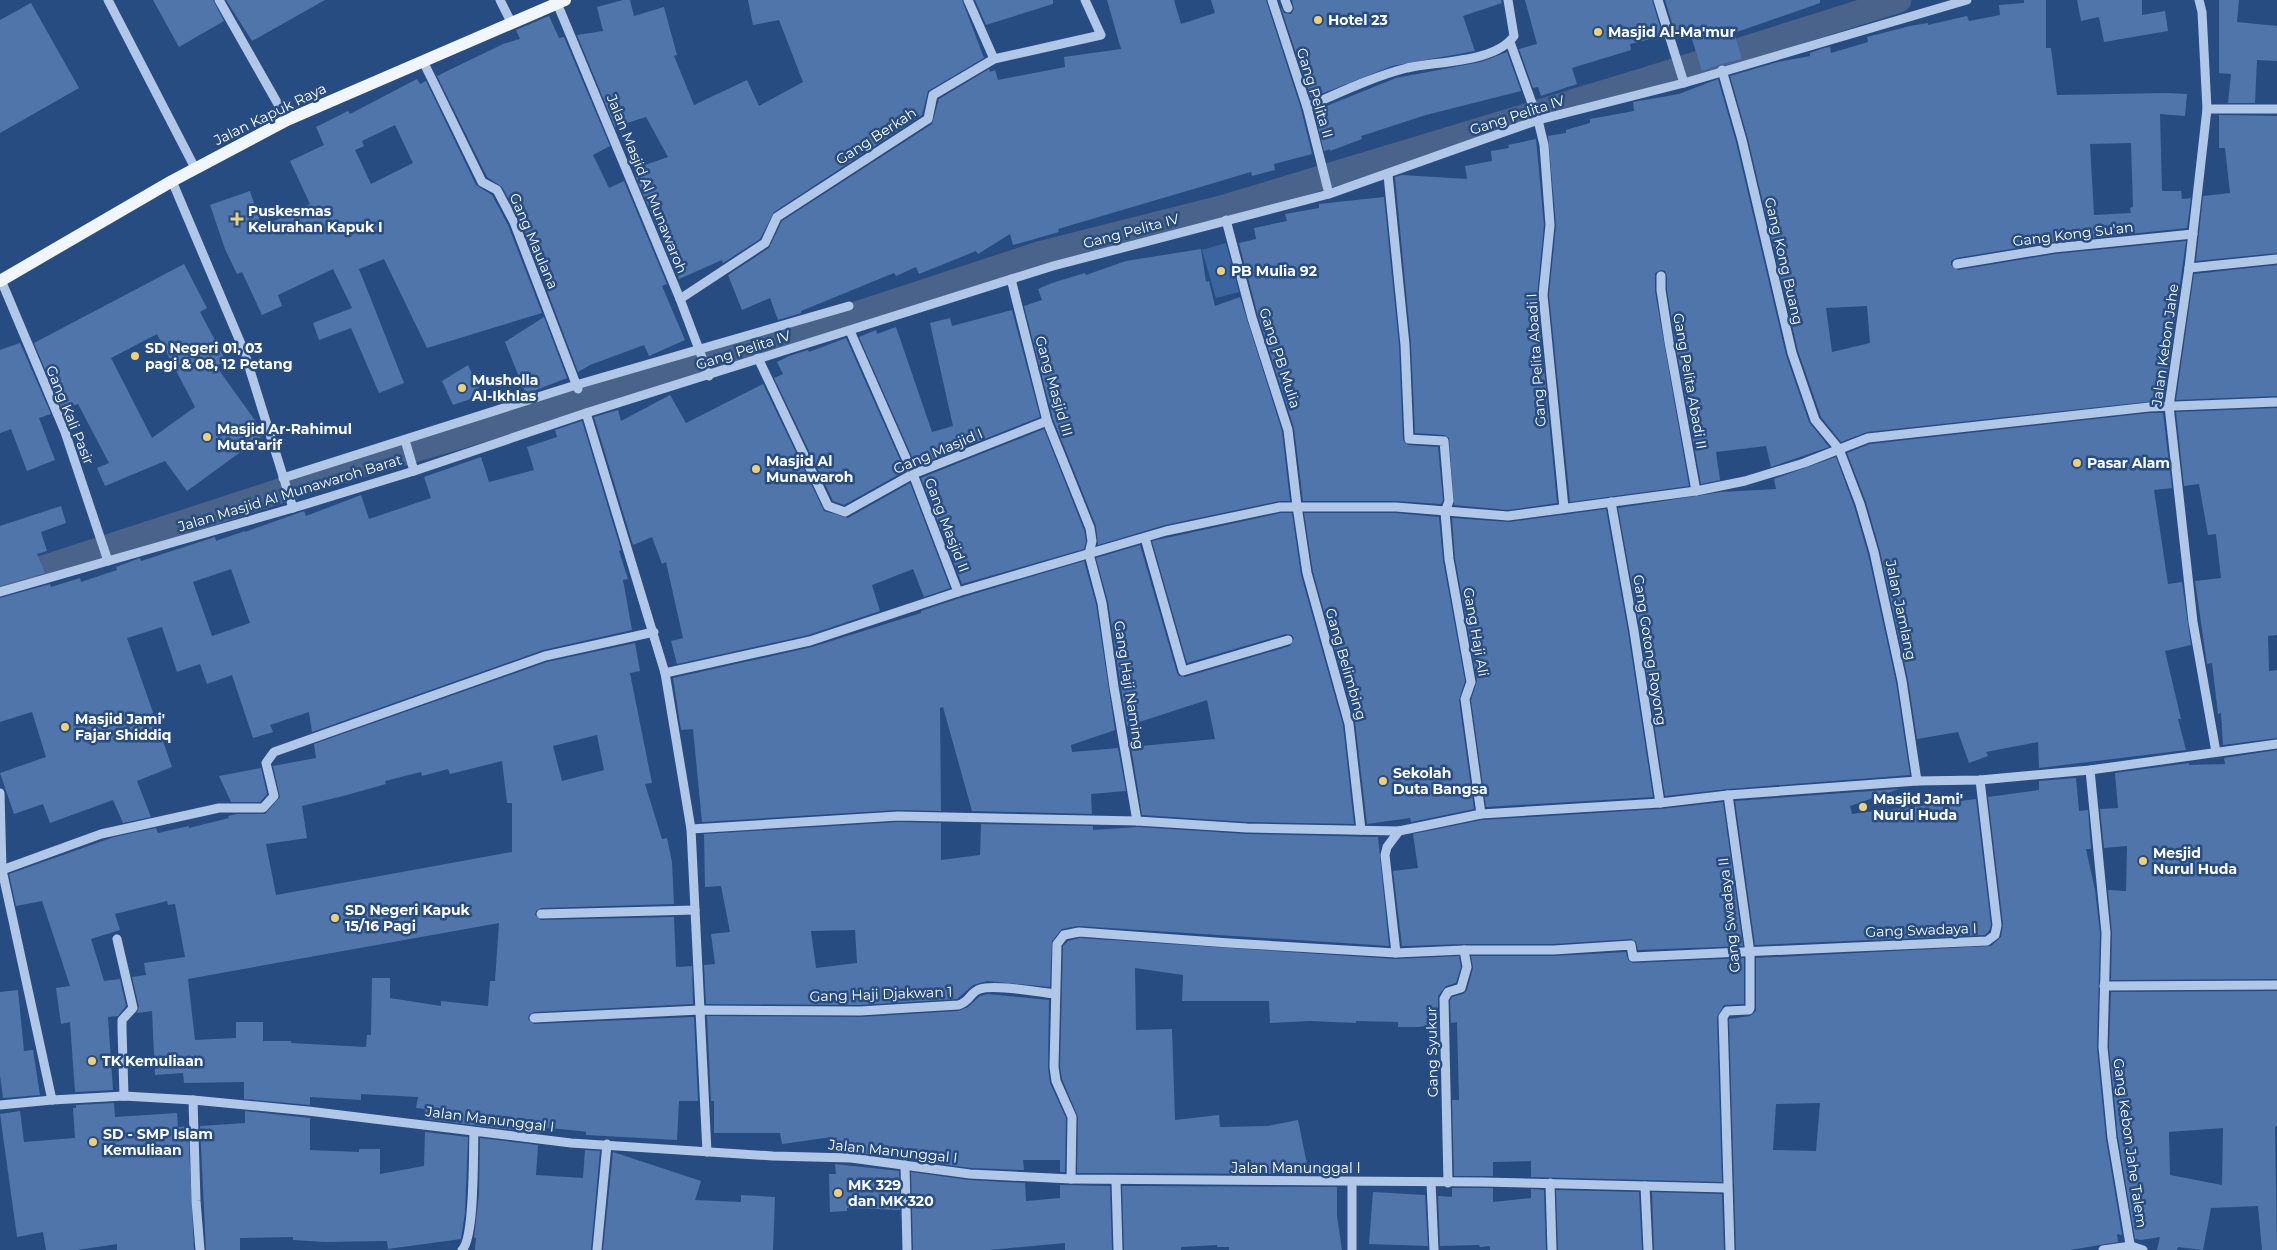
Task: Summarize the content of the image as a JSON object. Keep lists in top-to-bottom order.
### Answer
{
  "streets": {
    "main road": ["Jalan Kapuk Raya"],
    "street": [
      "Gang Pelita II",
      "Gang Pelita IV",
      "Gang Berkah",
      "Jalan Masjid Al Munawaroh",
      "Gang Kong Su'an",
      "Gang Maulana",
      "Gang Kong Buang",
      "Jalan Kebon Jahe",
      "Gang PB Mulia",
      "Gang Pelita Abadi I",
      "Gang Pelita Abadi II",
      "Gang Masjid III",
      "Gang Kali Pasir",
      "Gang Masjid I",
      "Jalan Masjid Al Munawaroh Barat",
      "Gang Masjid II",
      "Jalan Jamlang",
      "Gang Haji Ali",
      "Gang Gotong Royong",
      "Gang Belimbing",
      "Gang Haji Naming",
      "Gang Swadaya II",
      "Gang Swadaya I",
      "Gang Haji Djakwan 1",
      "Gang Syukur",
      "Jalan Manunggal I",
      "Gang Kebon Jahe Talem"
    ]
  },
  "crossings": [
    ["Gang Pelita II", "Gang Pelita IV"],
    ["Jalan Kapuk Raya", "Jalan Masjid Al Munawaroh"],
    ["Jalan Kapuk Raya", "Gang Maulana"],
    ["Jalan Kapuk Raya", "Gang Kali Pasir"],
    ["Gang Pelita IV", "Jalan Masjid Al Munawaroh"],
    ["Gang Pelita IV", "Gang Kong Buang"],
    ["Gang Pelita IV", "Gang PB Mulia"],
    ["Gang Pelita IV", "Gang Pelita Abadi I"],
    ["Gang Pelita IV", "Gang Masjid III"],
    ["Gang Pelita IV", "Gang Masjid I"],
    ["Gang Pelita IV", "Jalan Masjid Al Munawaroh Barat"],
    ["Gang Pelita IV", "Gang Masjid II"],
    ["Gang Pelita IV", "Gang Haji Ali"],
    ["Gang Berkah", "Jalan Masjid Al Munawaroh"],
    ["Gang Kong Su'an", "Jalan Kebon Jahe"],
    ["Gang Kong Buang", "Jalan Jamlang"],
    ["Gang PB Mulia", "Gang Belimbing"],
    ["Gang Masjid III", "Gang Masjid I"],
    ["Gang Masjid III", "Gang Haji Naming"],
    ["Gang Kali Pasir", "Jalan Masjid Al Munawaroh Barat"],
    ["Gang Masjid I", "Gang Masjid II"],
    ["Gang Swadaya II", "Gang Swadaya I"],
    ["Gang Swadaya II", "Jalan Manunggal I"],
    ["Gang Syukur", "Jalan Manunggal I"]
  ],
  "places": {
    "other": [
      "Hotel 23",
      "Masjid Al-Ma'mur",
      "PB Mulia 92",
      "SD Negeri 01, 03 pagi & 08, 12 Petang",
      "Musholla Al-Ikhlas",
      "Masjid Ar-Rahimul Muta'arif",
      "Pasar Alam",
      "Masjid Al Munawaroh",
      "Masjid Jami' Fajar Shiddiq",
      "Sekolah Duta Bangsa",
      "Masjid Jami' Nurul Huda",
      "Mesjid Nurul Huda",
      "SD Negeri Kapuk 15/16 Pagi",
      "TK Kemuliaan",
      "SD - SMP Islam Kemuliaan",
      "MK 329 dan MK 320"
    ],
    "health": ["Puskesmas Kelurahan Kapuk I"]
  }
}
